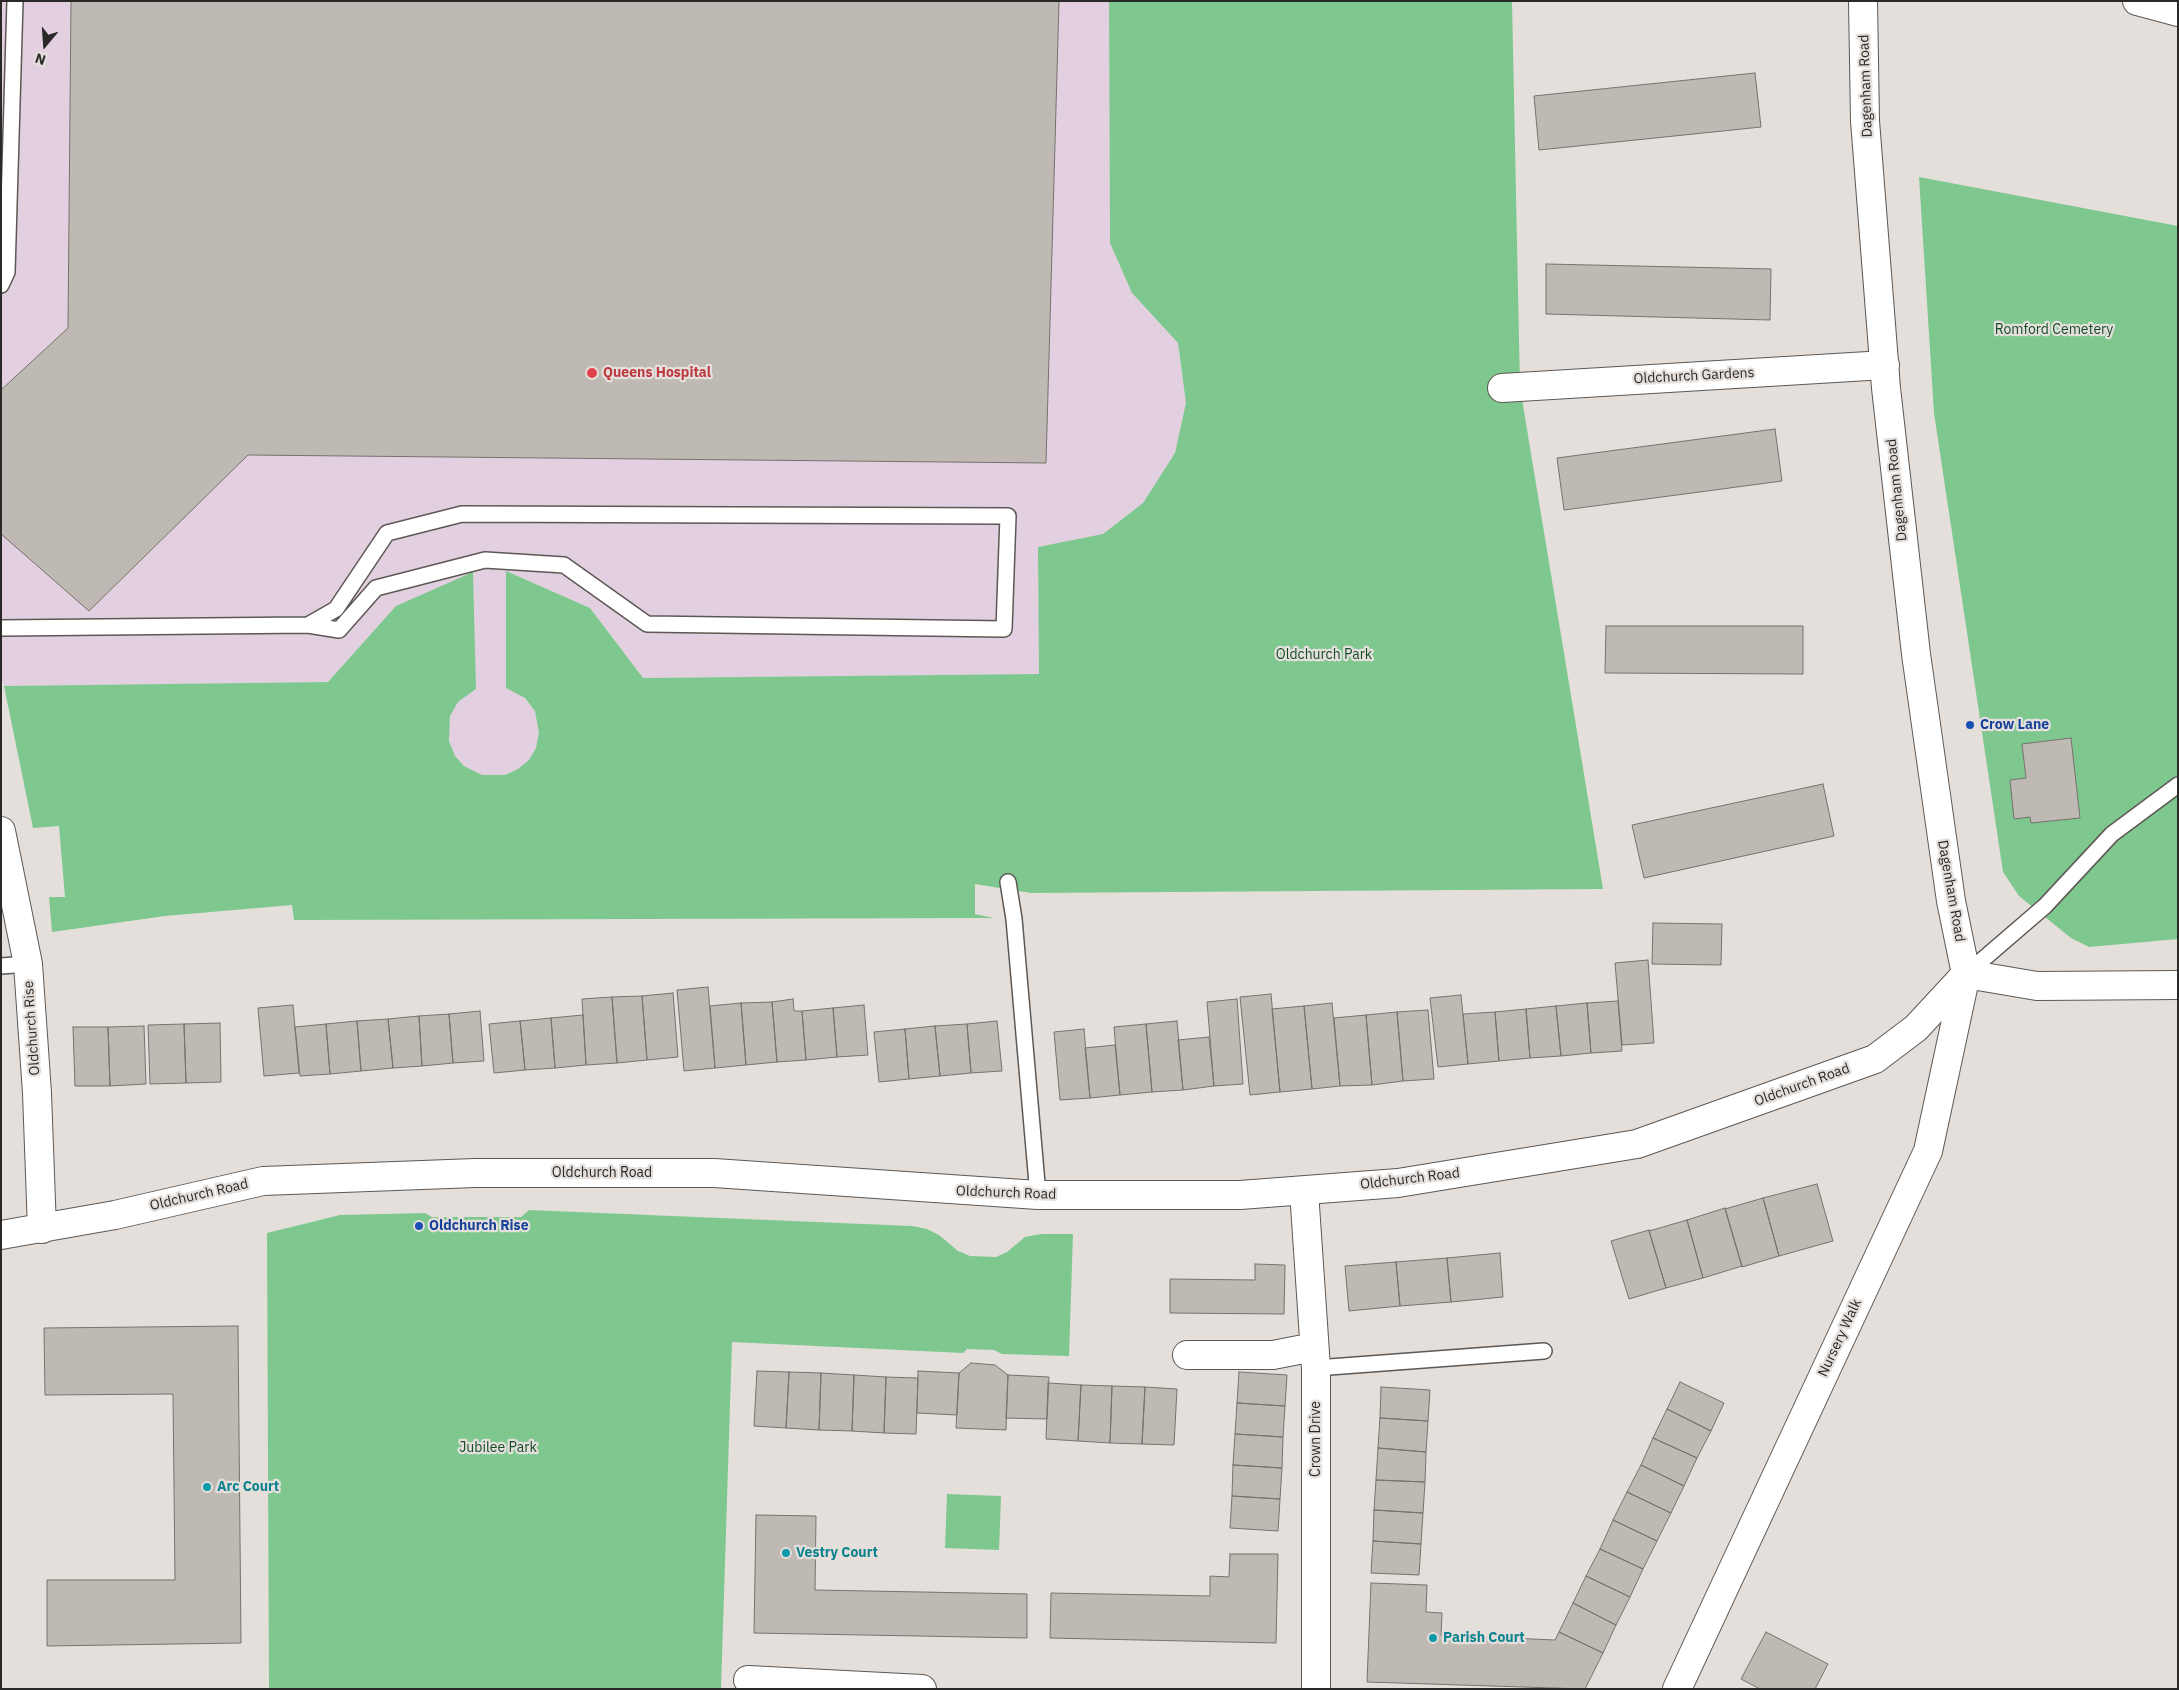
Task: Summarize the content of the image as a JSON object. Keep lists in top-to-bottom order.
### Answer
{
  "streets": {
    "street": [
      "Dagenham Road",
      "Oldchurch Gardens",
      "Oldchurch Rise",
      "Oldchurch Road",
      "Nursery Walk",
      "Crown Drive"
    ]
  },
  "crossings": [
    ["Dagenham Road", "Oldchurch Gardens"],
    ["Dagenham Road", "Oldchurch Road"],
    ["Dagenham Road", "Nursery Walk"],
    ["Oldchurch Rise", "Oldchurch Road"],
    ["Oldchurch Road", "Nursery Walk"],
    ["Oldchurch Road", "Crown Drive"]
  ],
  "parks": ["Romford Cemetery", "Oldchurch Park", "Jubilee Park"],
  "places": [
    "Queens Hospital",
    "Crow Lane",
    "Oldchurch Rise",
    "Arc Court",
    "Vestry Court",
    "Parish Court"
  ],
  "north": "bottom"
}
